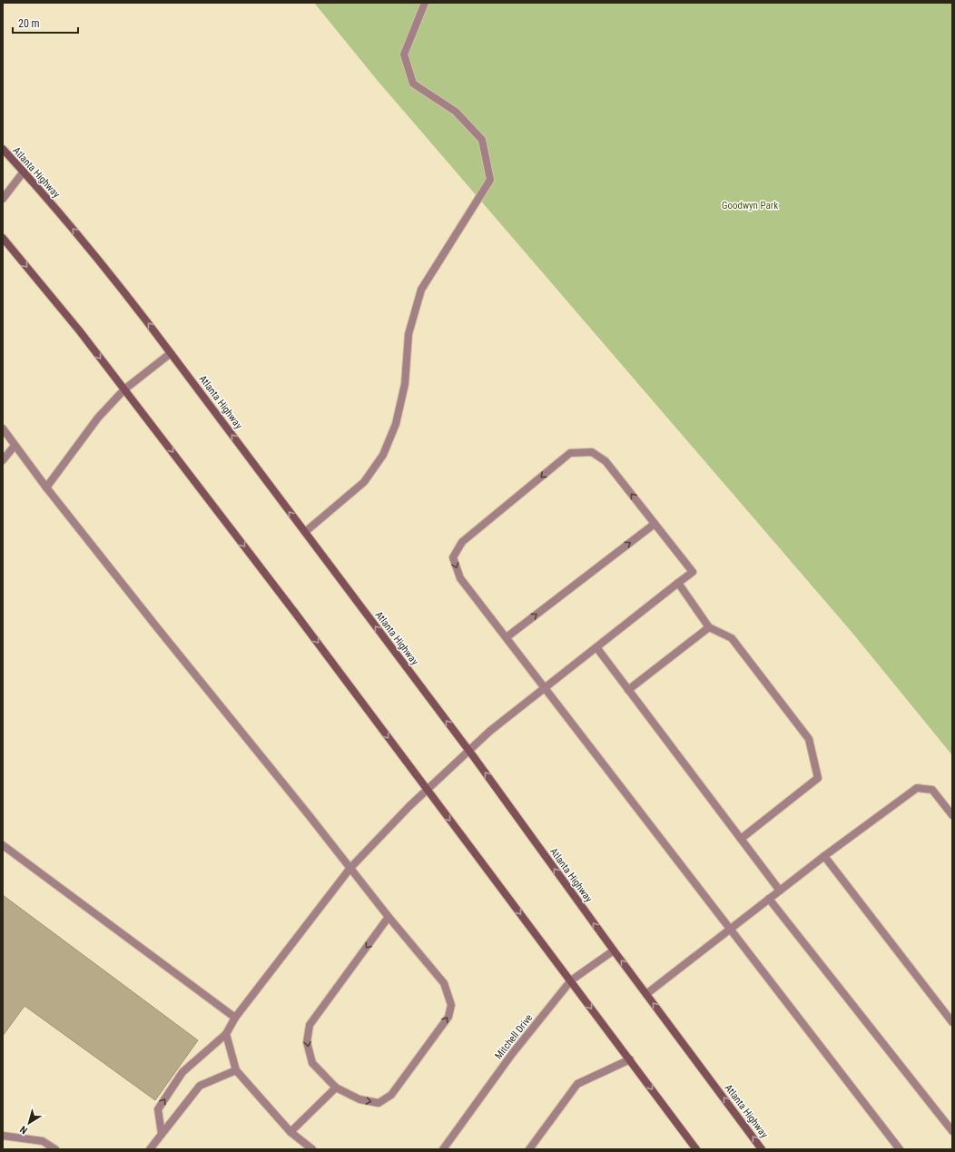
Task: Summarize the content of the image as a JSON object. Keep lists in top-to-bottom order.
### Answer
{
  "streets": {
    "main road": ["Atlanta Highway"],
    "street": ["Mitchell Drive"]
  },
  "crossings": [
    ["Atlanta Highway", "Mitchell Drive"]
  ],
  "parks": ["Goodwyn Park"],
  "scale_bar": "20 m",
  "north": "bottom left"
}
